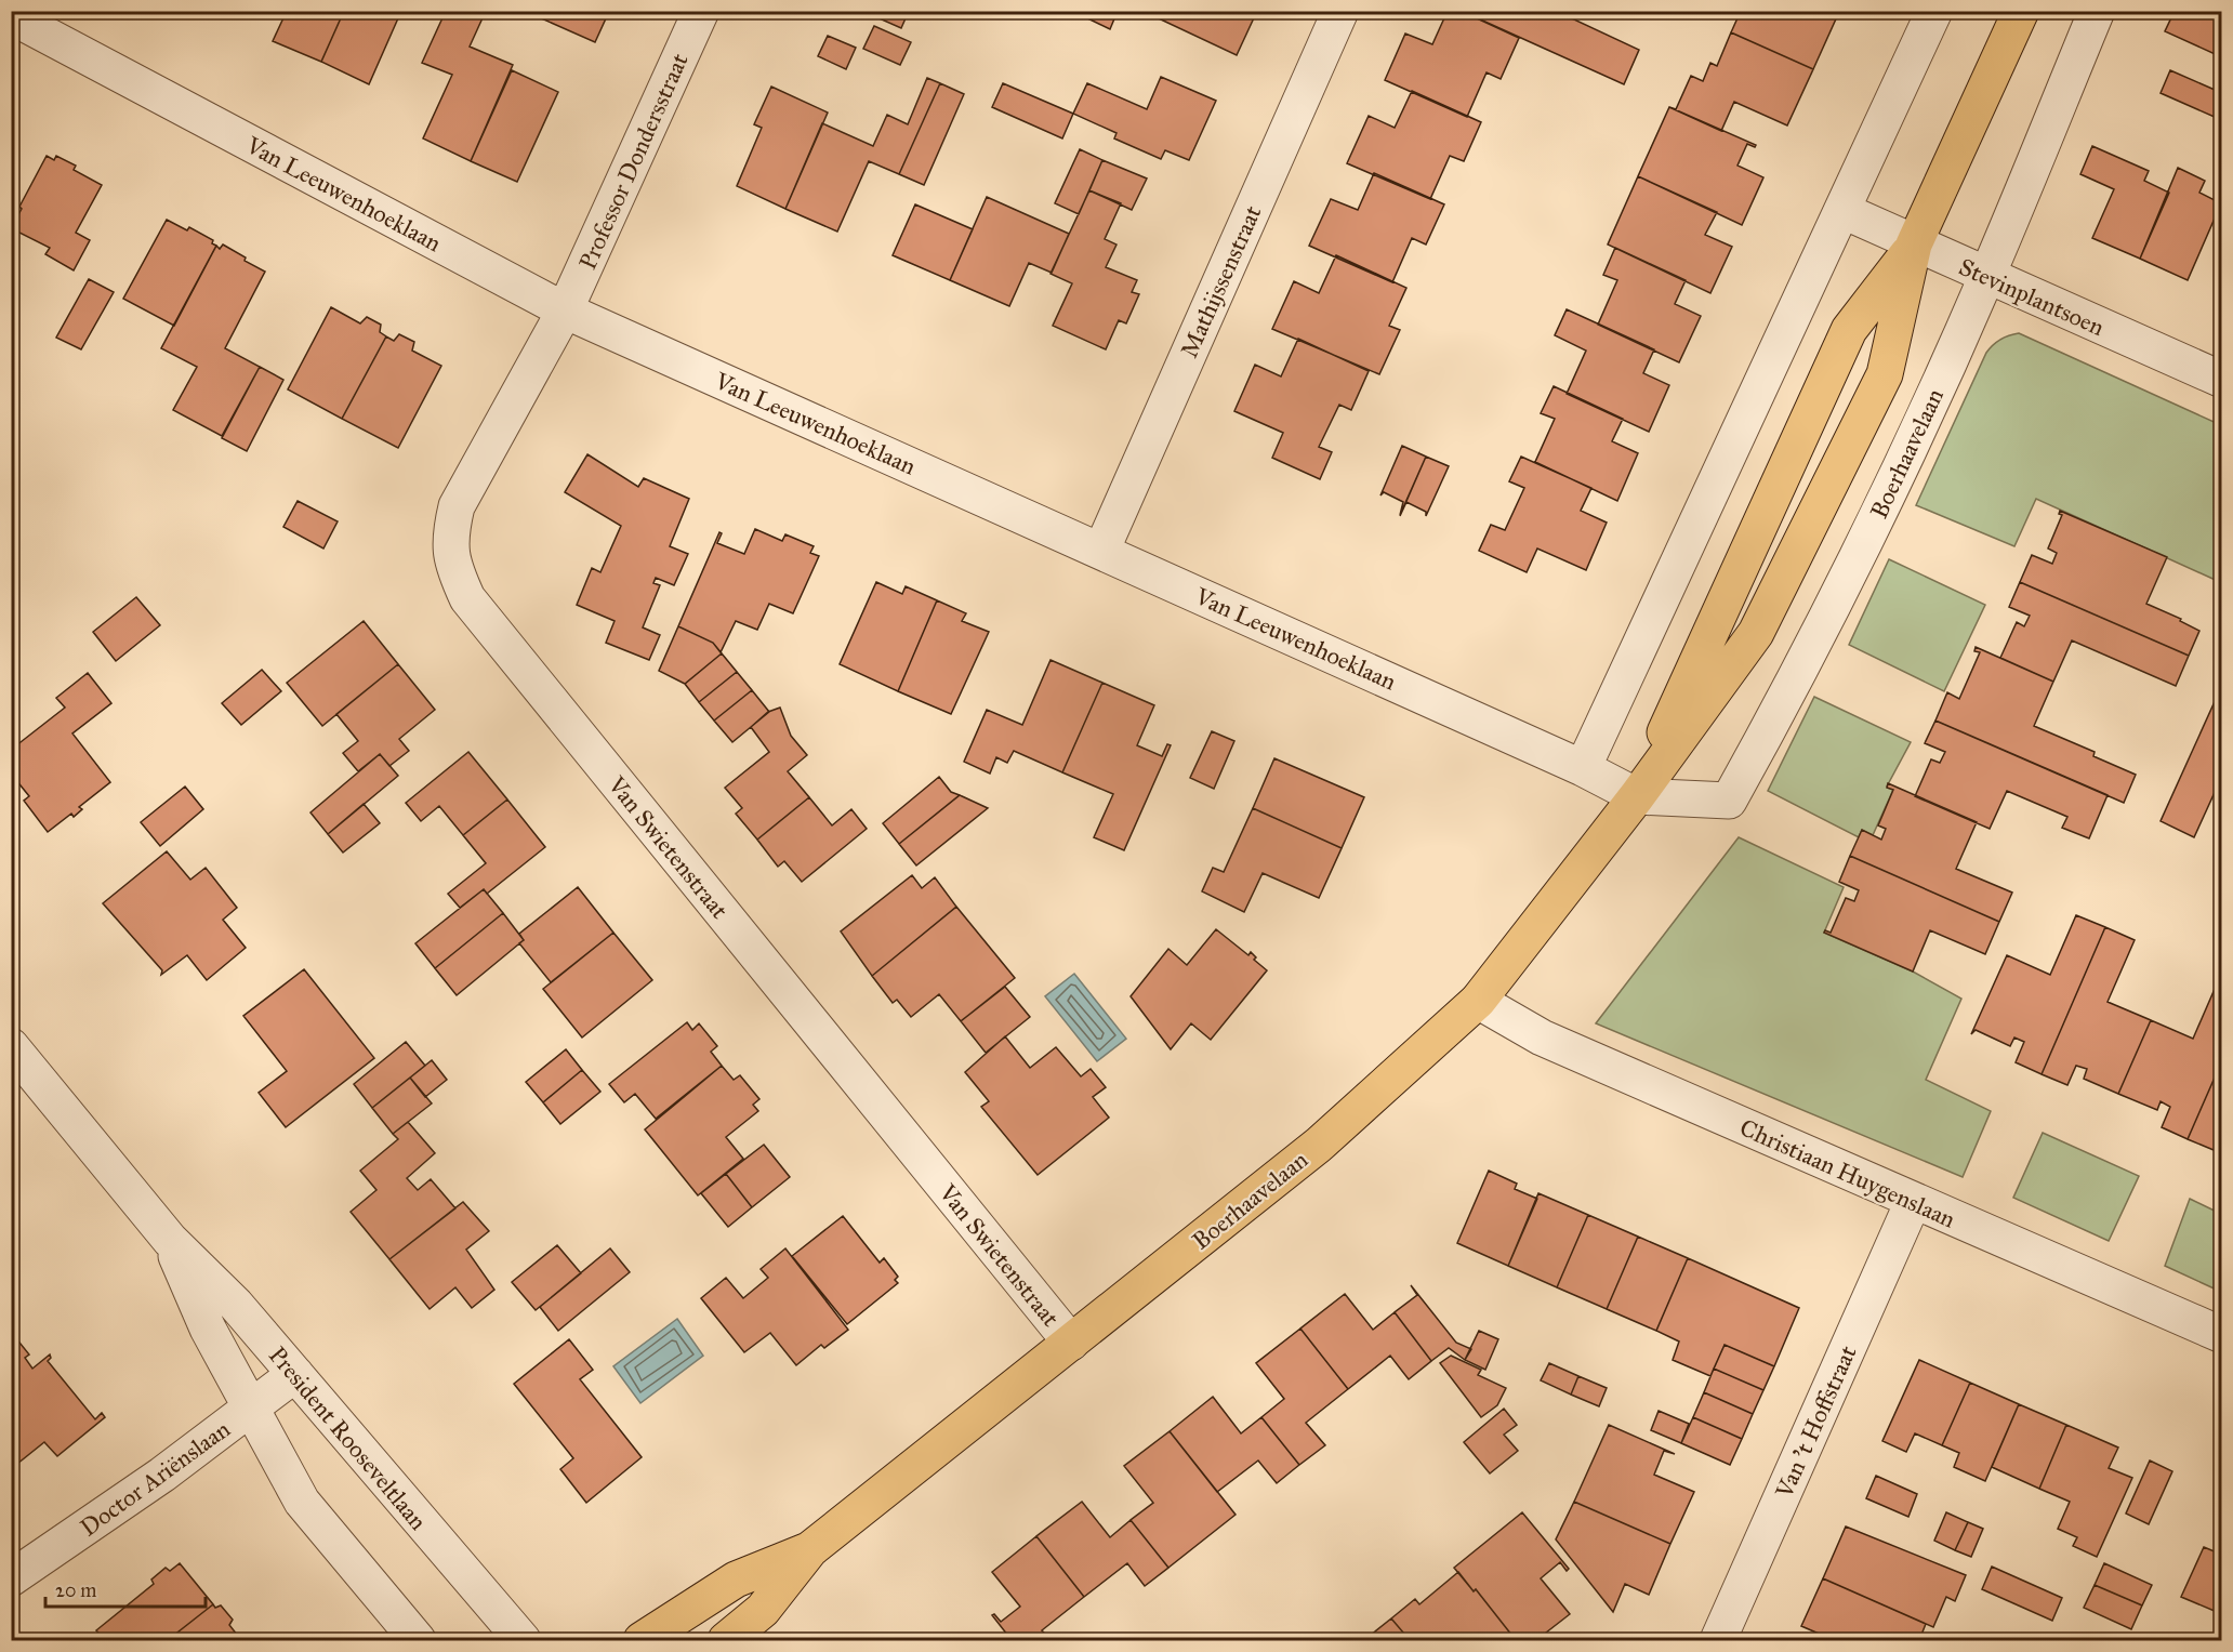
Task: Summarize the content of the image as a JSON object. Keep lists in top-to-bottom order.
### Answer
{
  "streets": {
    "main road": ["Boerhaavelaan"],
    "street": [
      "Professor Dondersstraat",
      "Van Leeuwenhoeklaan",
      "Mathijssenstraat",
      "Stevinplantsoen",
      "Van Swietenstraat",
      "Christiaan Huygenslaan",
      "Van 't Hoffstraat",
      "President Rooseveltlaan",
      "Doctor Ariënslaan"
    ]
  },
  "crossings": [
    ["Professor Dondersstraat", "Van Leeuwenhoeklaan"],
    ["Professor Dondersstraat", "Van Swietenstraat"],
    ["Van Leeuwenhoeklaan", "Mathijssenstraat"],
    ["Van Leeuwenhoeklaan", "Boerhaavelaan"],
    ["Van Leeuwenhoeklaan", "Van Swietenstraat"],
    ["Stevinplantsoen", "Boerhaavelaan"],
    ["Boerhaavelaan", "Van Swietenstraat"],
    ["Boerhaavelaan", "Christiaan Huygenslaan"],
    ["Christiaan Huygenslaan", "Van 't Hoffstraat"],
    ["President Rooseveltlaan", "Doctor Ariënslaan"]
  ],
  "scale_bar": "20 m"
}
